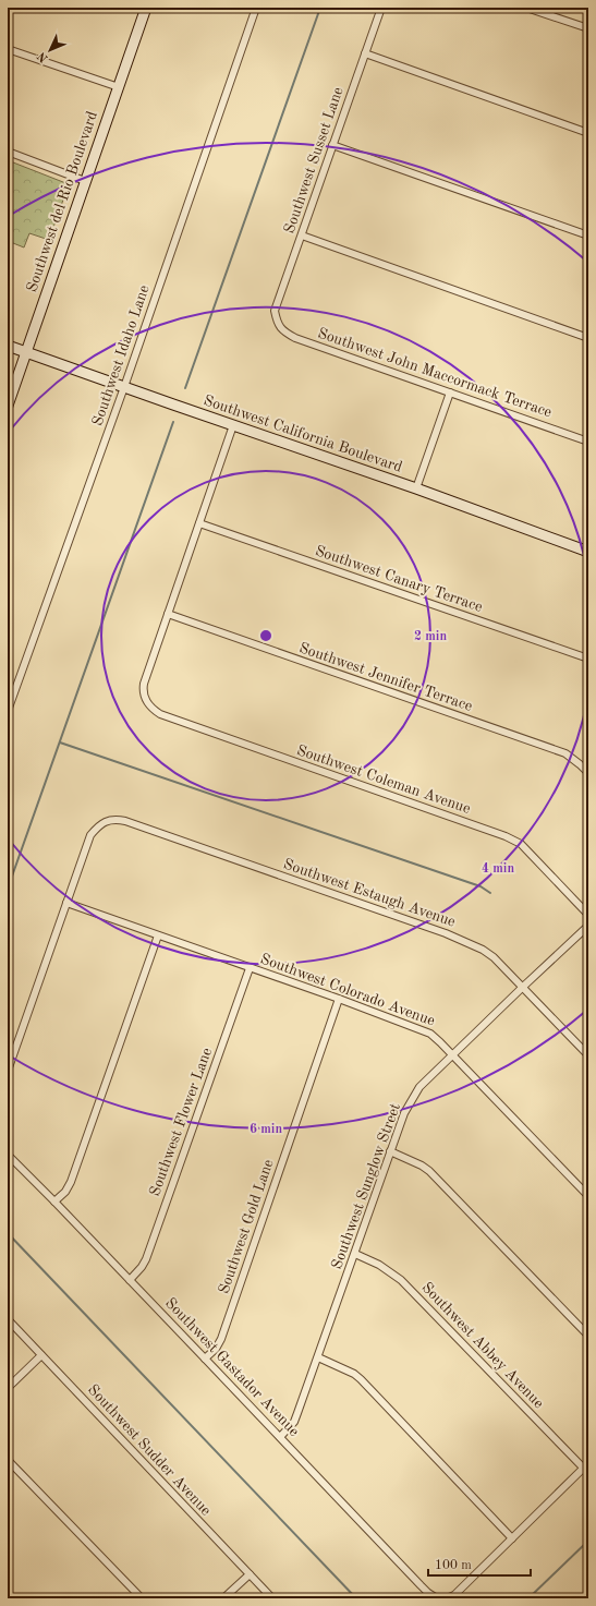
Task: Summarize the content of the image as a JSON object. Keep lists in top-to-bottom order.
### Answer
{
  "streets": {
    "street": [
      "Southwest Susset Lane",
      "Southwest del Rio Boulevard",
      "Southwest Idaho Lane",
      "Southwest John Maccormack Terrace",
      "Southwest California Boulevard",
      "Southwest Canary Terrace",
      "Southwest Jennifer Terrace",
      "Southwest Coleman Avenue",
      "Southwest Estaugh Avenue",
      "Southwest Colorado Avenue",
      "Southwest Flower Lane",
      "Southwest Sunglow Street",
      "Southwest Gold Lane",
      "Southwest Abbey Avenue",
      "Southwest Gastador Avenue",
      "Southwest Sudder Avenue"
    ]
  },
  "crossings": [
    ["Southwest Susset Lane", "Southwest John Maccormack Terrace"],
    ["Southwest del Rio Boulevard", "Southwest California Boulevard"],
    ["Southwest Idaho Lane", "Southwest California Boulevard"],
    ["Southwest Jennifer Terrace", "Southwest Coleman Avenue"],
    ["Southwest Estaugh Avenue", "Southwest Colorado Avenue"],
    ["Southwest Estaugh Avenue", "Southwest Sunglow Street"],
    ["Southwest Colorado Avenue", "Southwest Flower Lane"],
    ["Southwest Colorado Avenue", "Southwest Sunglow Street"],
    ["Southwest Colorado Avenue", "Southwest Gold Lane"],
    ["Southwest Flower Lane", "Southwest Gastador Avenue"],
    ["Southwest Sunglow Street", "Southwest Abbey Avenue"],
    ["Southwest Sunglow Street", "Southwest Gastador Avenue"],
    ["Southwest Gold Lane", "Southwest Gastador Avenue"]
  ],
  "scale_bar": "100 m",
  "north": "bottom left",
  "rings": ["2 min", "4 min", "6 min"]
}
